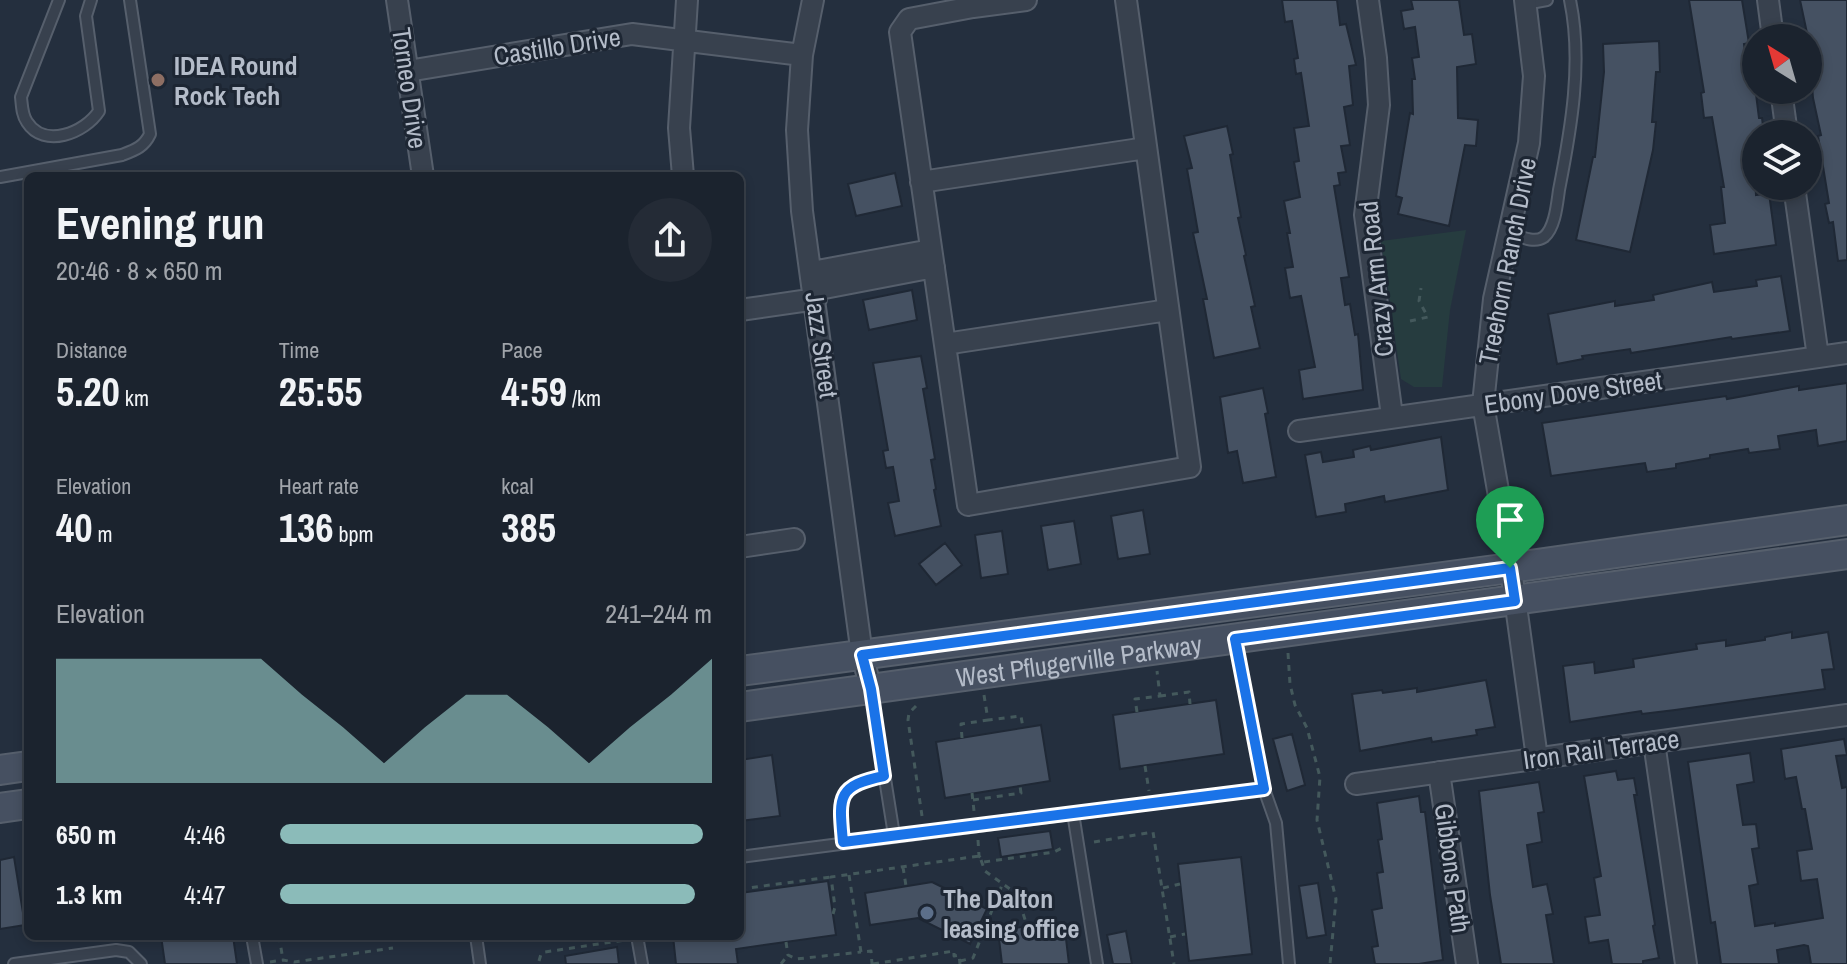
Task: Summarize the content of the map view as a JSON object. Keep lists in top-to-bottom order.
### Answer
{
  "streets": {
    "main road": ["West Pflugerville Parkway"],
    "street": [
      "Castillo Drive",
      "Torneo Drive",
      "Treehorn Ranch Drive",
      "Crazy Arm Road",
      "Jazz Street",
      "Ebony Dove Street",
      "Iron Rail Terrace",
      "Gibbons Path"
    ]
  },
  "crossings": [
    ["Castillo Drive", "Torneo Drive"],
    ["Castillo Drive", "Jazz Street"],
    ["Treehorn Ranch Drive", "Ebony Dove Street"],
    ["Treehorn Ranch Drive", "West Pflugerville Parkway"],
    ["Treehorn Ranch Drive", "Iron Rail Terrace"],
    ["Crazy Arm Road", "Ebony Dove Street"],
    ["Jazz Street", "West Pflugerville Parkway"],
    ["Iron Rail Terrace", "Gibbons Path"]
  ],
  "places": ["IDEA Round Rock Tech", "The Dalton leasing office"],
  "north": "top left",
  "page": {
    "heading": ["Evening run", "20:46 · 8 × 650 m"],
    "stats": [
      ["Distance", "5.20 km"],
      ["Time", "25:55"],
      ["Pace", "4:59 /km"],
      ["Elevation", "40 m"],
      ["Heart rate", "136 bpm"],
      ["kcal", "385"]
    ],
    "chart": ["Elevation", "241–244 m"],
    "list": [
      {
        "name": "650 m",
        "note": "4:46"
      },
      {
        "name": "1.3 km",
        "note": "4:47"
      }
    ]
  }
}
